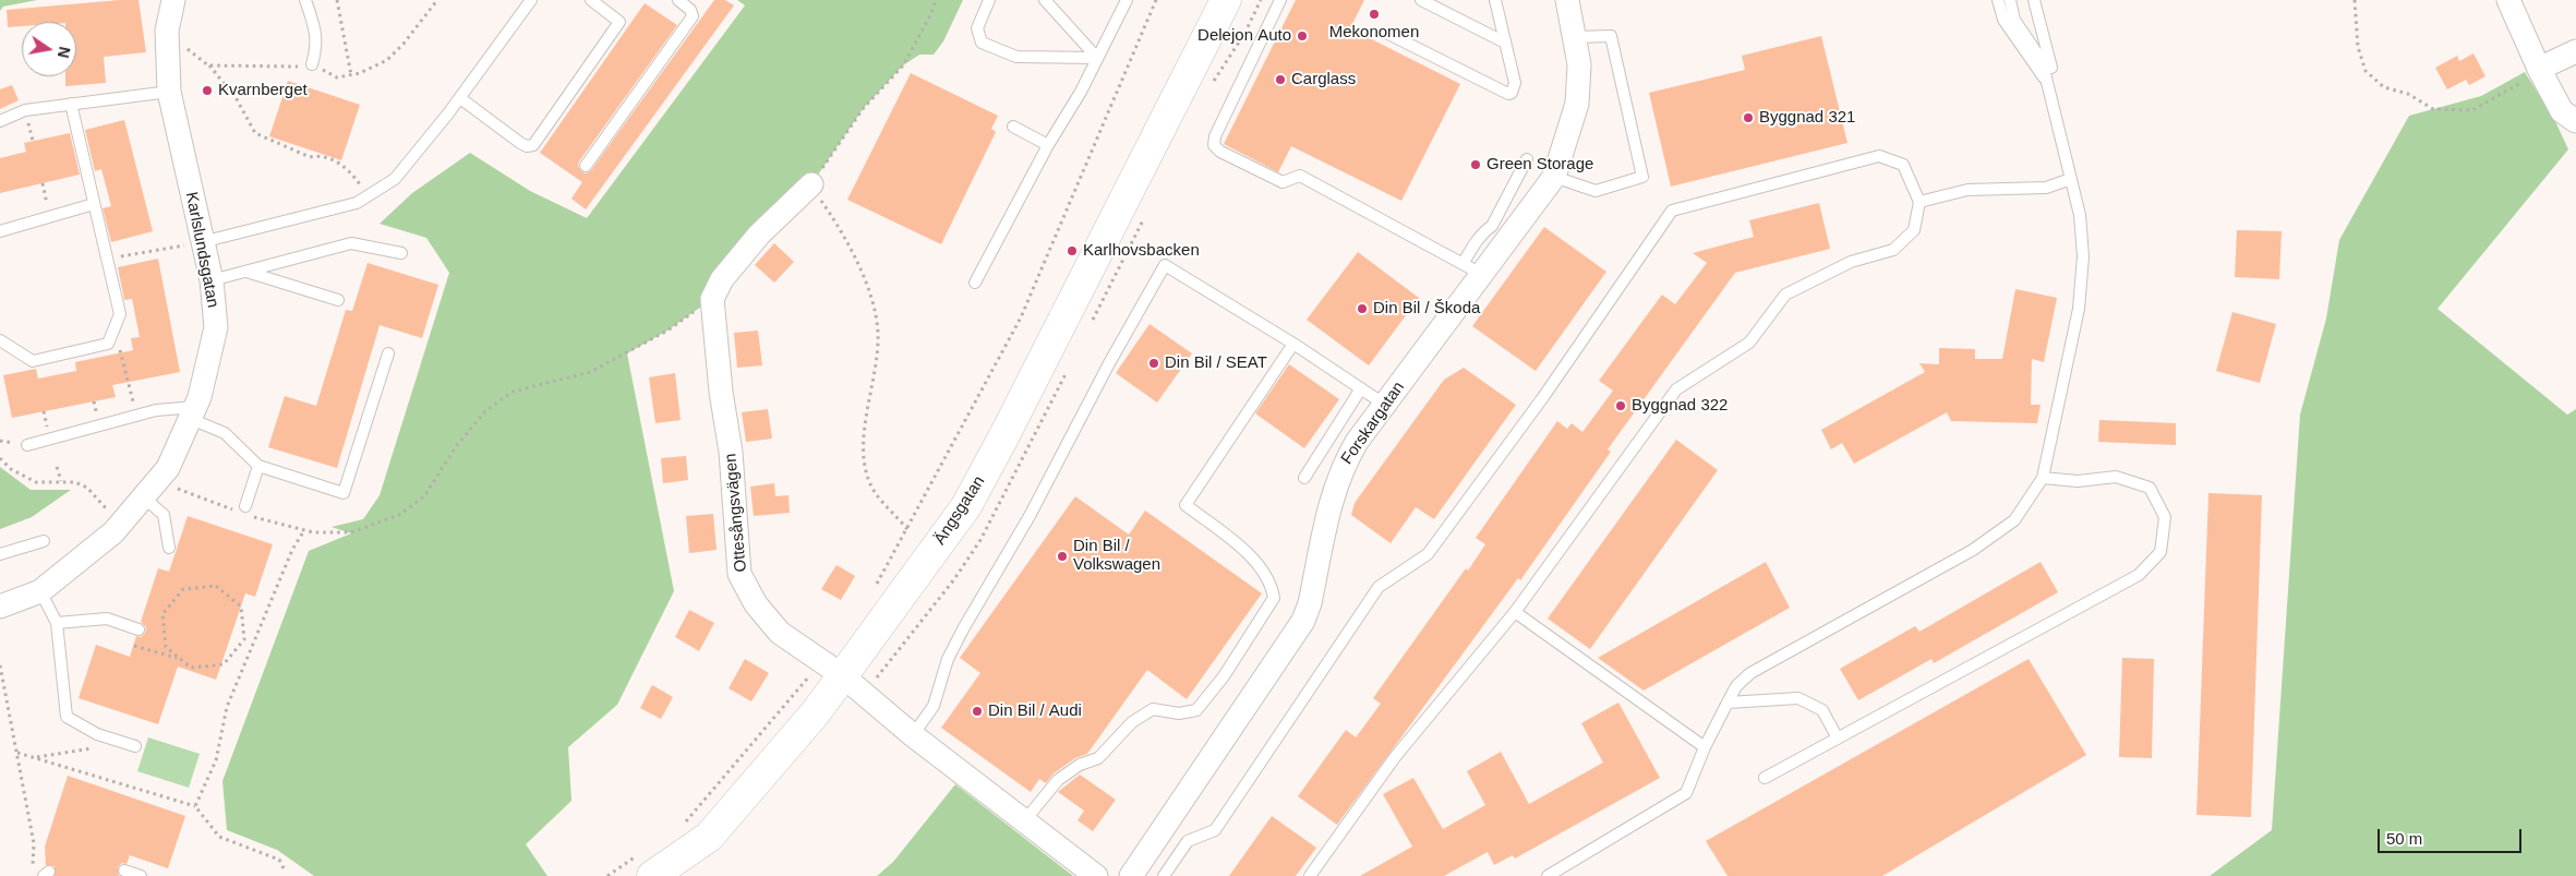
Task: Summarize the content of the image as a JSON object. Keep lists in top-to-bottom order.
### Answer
{
  "streets": {
    "main road": ["Ängsgatan"],
    "street": ["Karlslundsgatan", "Forskargatan", "Ottesångsvägen"]
  },
  "crossings": [
    ["Ängsgatan", "Ottesångsvägen"]
  ],
  "places": [
    "Mekonomen",
    "Delejon Auto",
    "Carglass",
    "Kvarnberget",
    "Byggnad 321",
    "Green Storage",
    "Karlhovsbacken",
    "Din Bil / Škoda",
    "Din Bil / SEAT",
    "Byggnad 322",
    "Din Bil / Volkswagen",
    "Din Bil / Audi"
  ],
  "scale_bar": "50 m",
  "north": "right"
}
